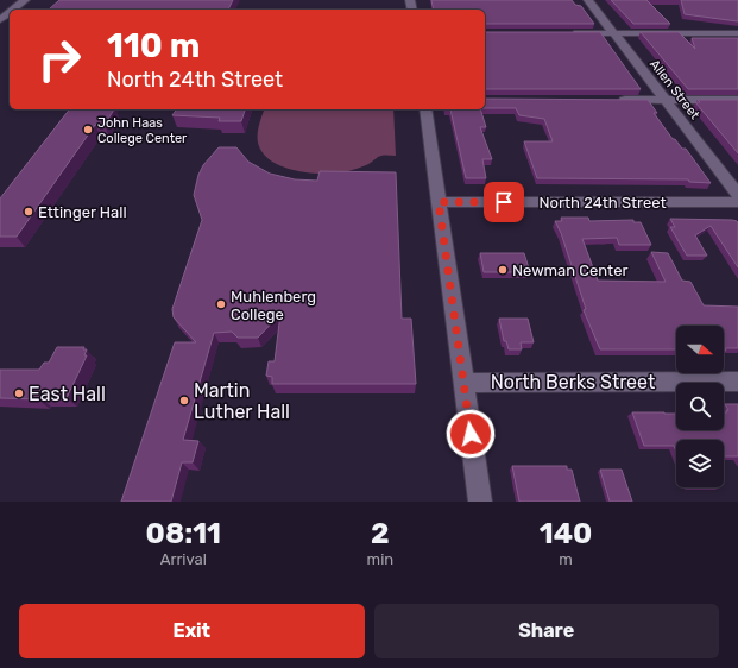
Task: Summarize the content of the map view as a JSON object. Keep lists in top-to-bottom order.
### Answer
{
  "streets": {
    "street": ["Allen Street", "North 24th Street", "North Berks Street"]
  },
  "places": [
    "John Haas College Center",
    "Ettinger Hall",
    "Newman Center",
    "Muhlenberg College",
    "East Hall",
    "Martin Luther Hall"
  ],
  "north": "right",
  "page": {
    "turn": ["110 m", "North 24th Street"],
    "eta": [
      "08:11",
      "Arrival",
      "2",
      "min",
      "140",
      "m"
    ],
    "buttons": ["Exit", "Share"]
  }
}
